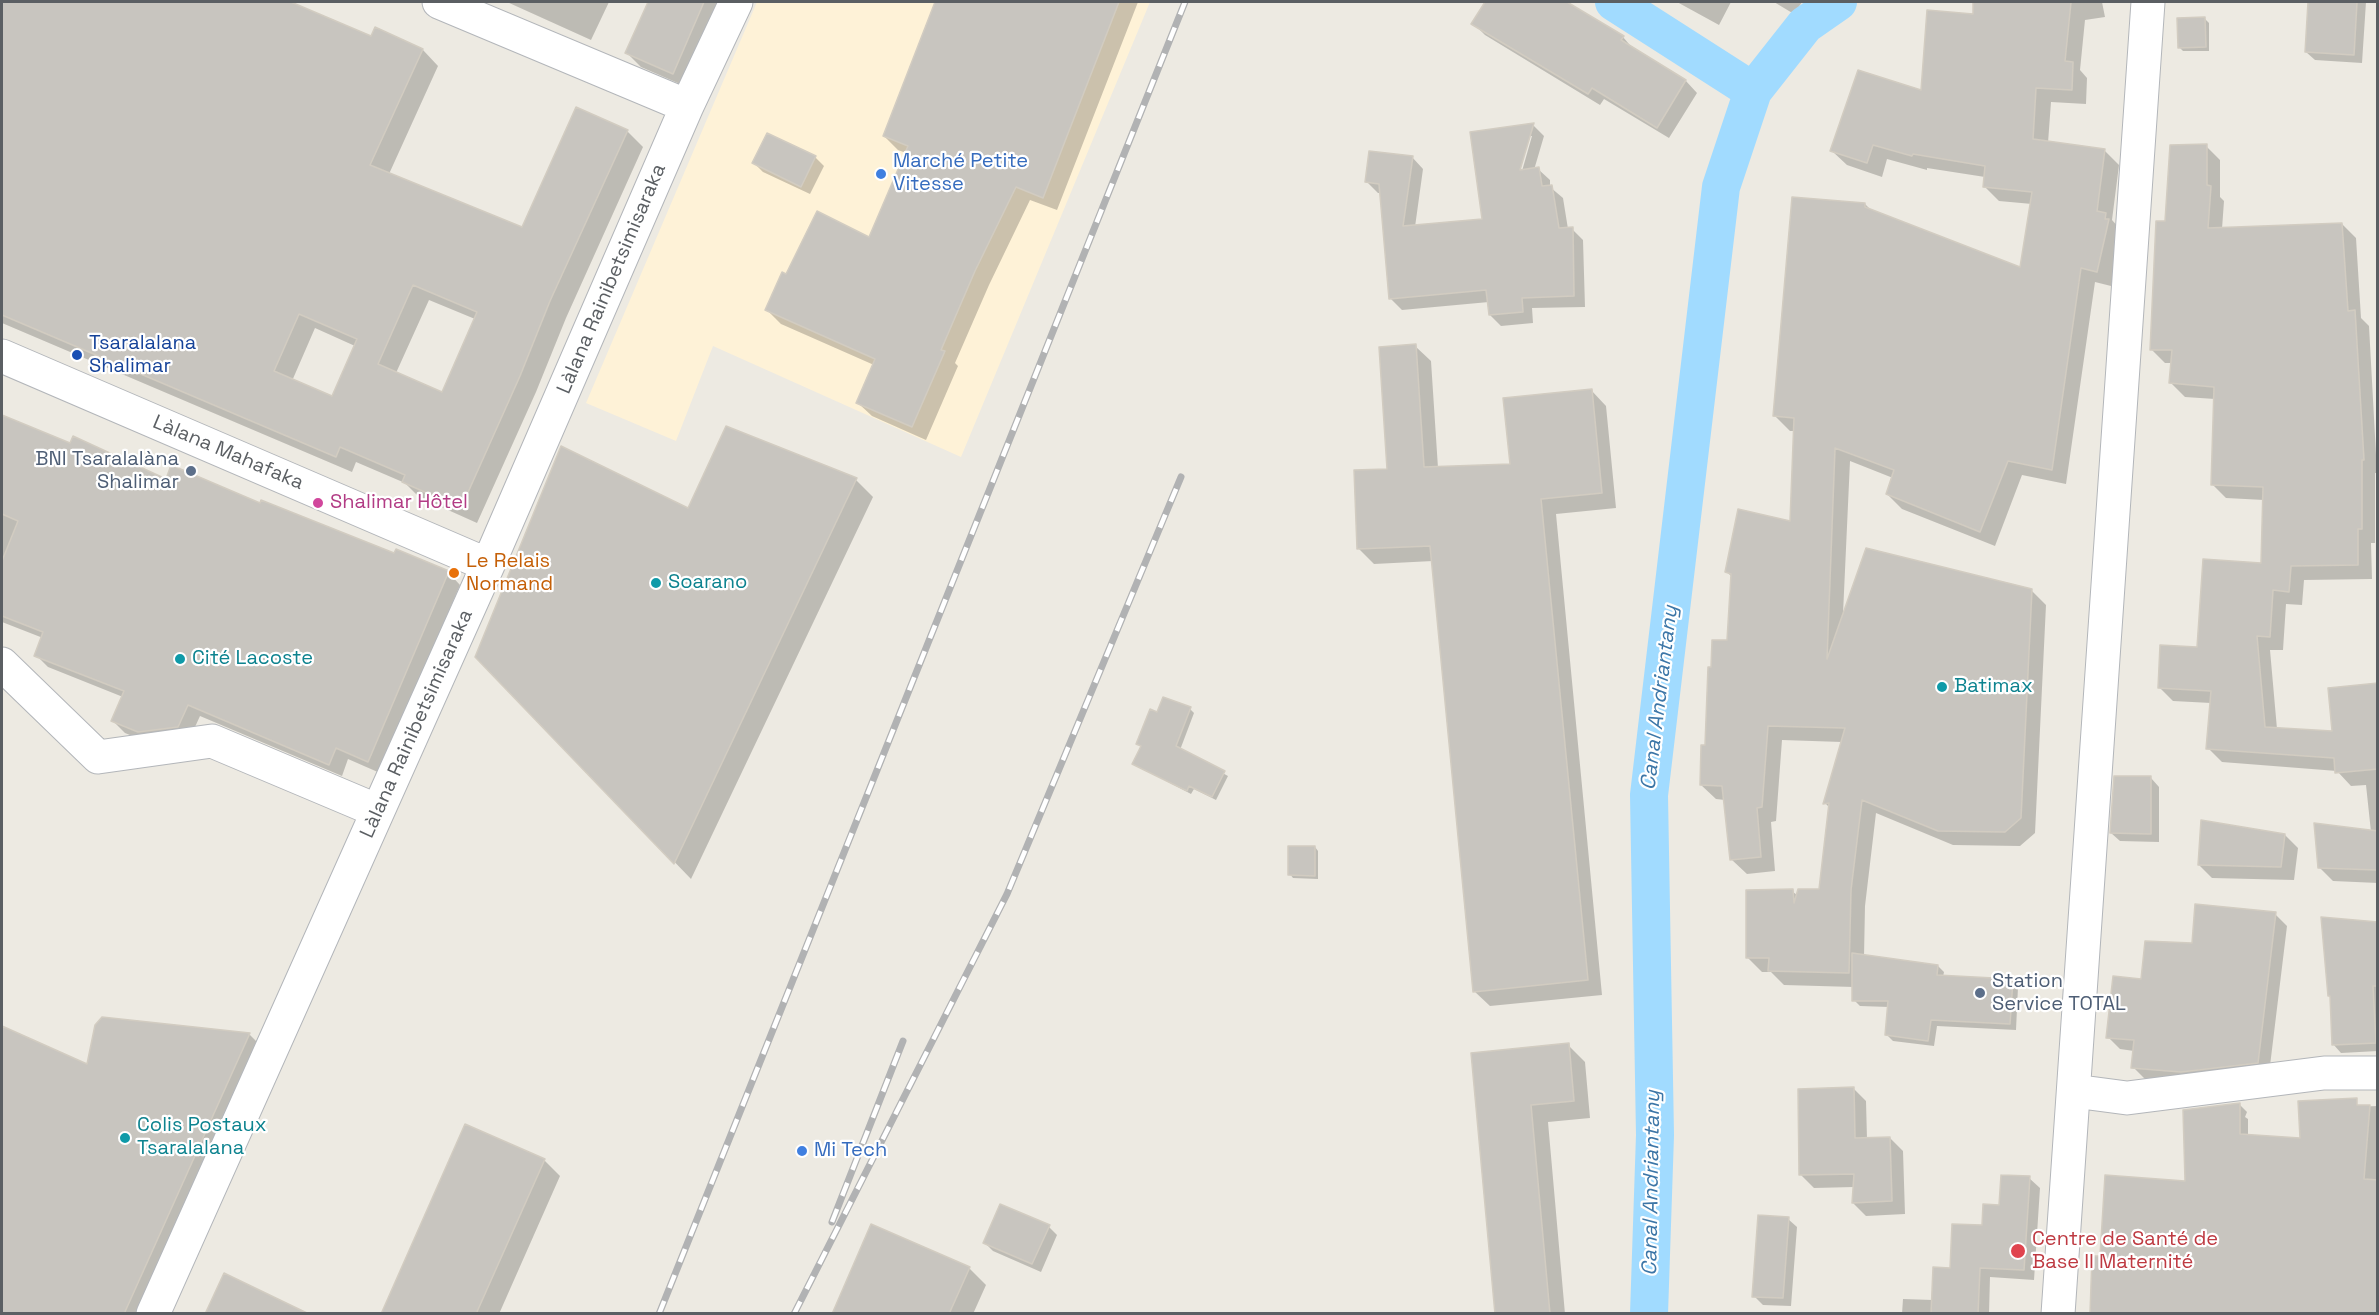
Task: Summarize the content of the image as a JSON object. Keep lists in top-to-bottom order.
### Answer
{
  "streets": {
    "street": ["Làlana Rainibetsimisaraka", "Làlana Mahafaka"]
  },
  "crossings": [
    ["Làlana Rainibetsimisaraka", "Làlana Mahafaka"]
  ],
  "water": ["Canal Andriantany"],
  "places": [
    "Marché Petite Vitesse",
    "Tsaralalana Shalimar",
    "BNI Tsaralalàna Shalimar",
    "Shalimar Hôtel",
    "Le Relais Normand",
    "Soarano",
    "Cité Lacoste",
    "Batimax",
    "Station Service TOTAL",
    "Colis Postaux Tsaralalana",
    "Mi Tech",
    "Centre de Santé de Base II Maternité"
  ]
}
